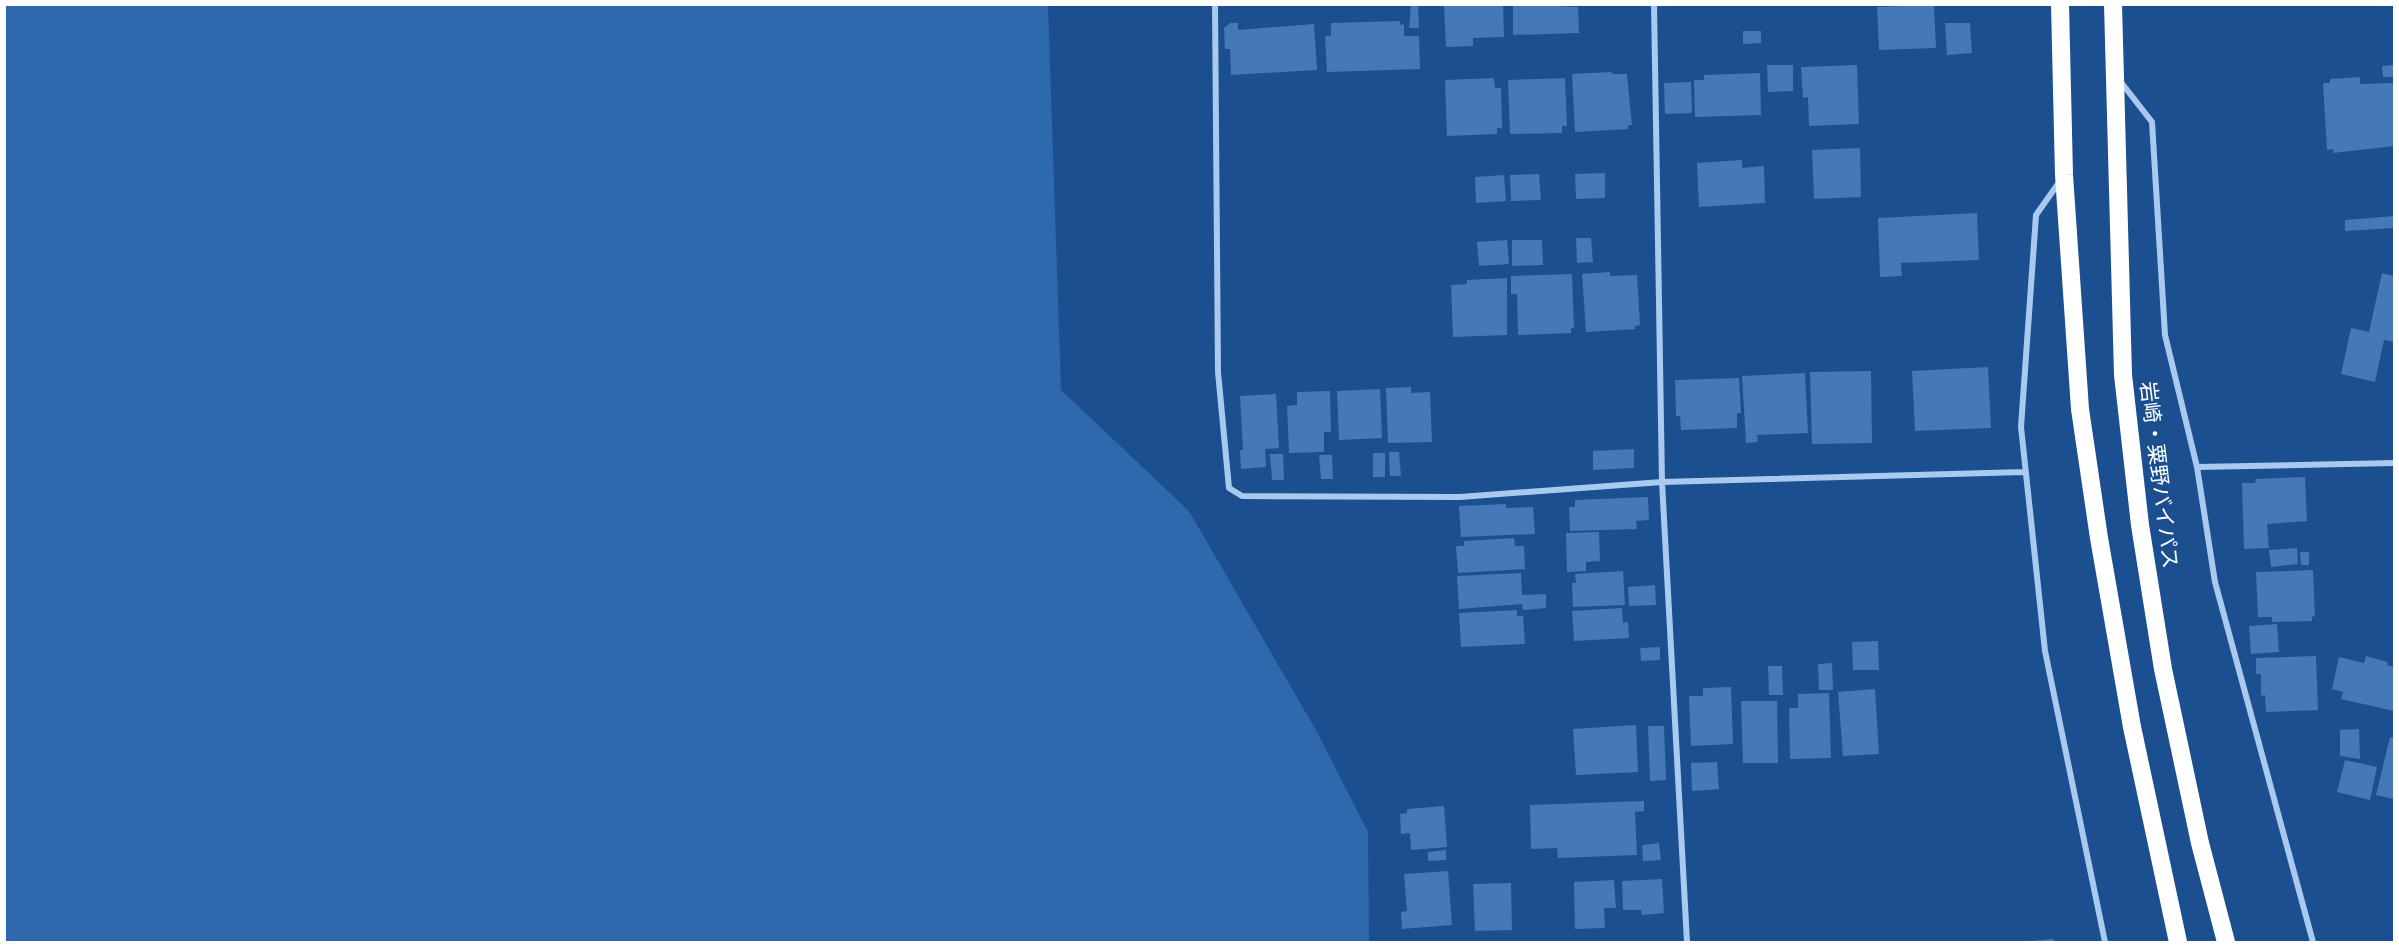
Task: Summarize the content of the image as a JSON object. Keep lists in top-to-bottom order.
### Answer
{
  "streets": {
    "highway": ["岩崎・粟野バイパス"]
  }
}
